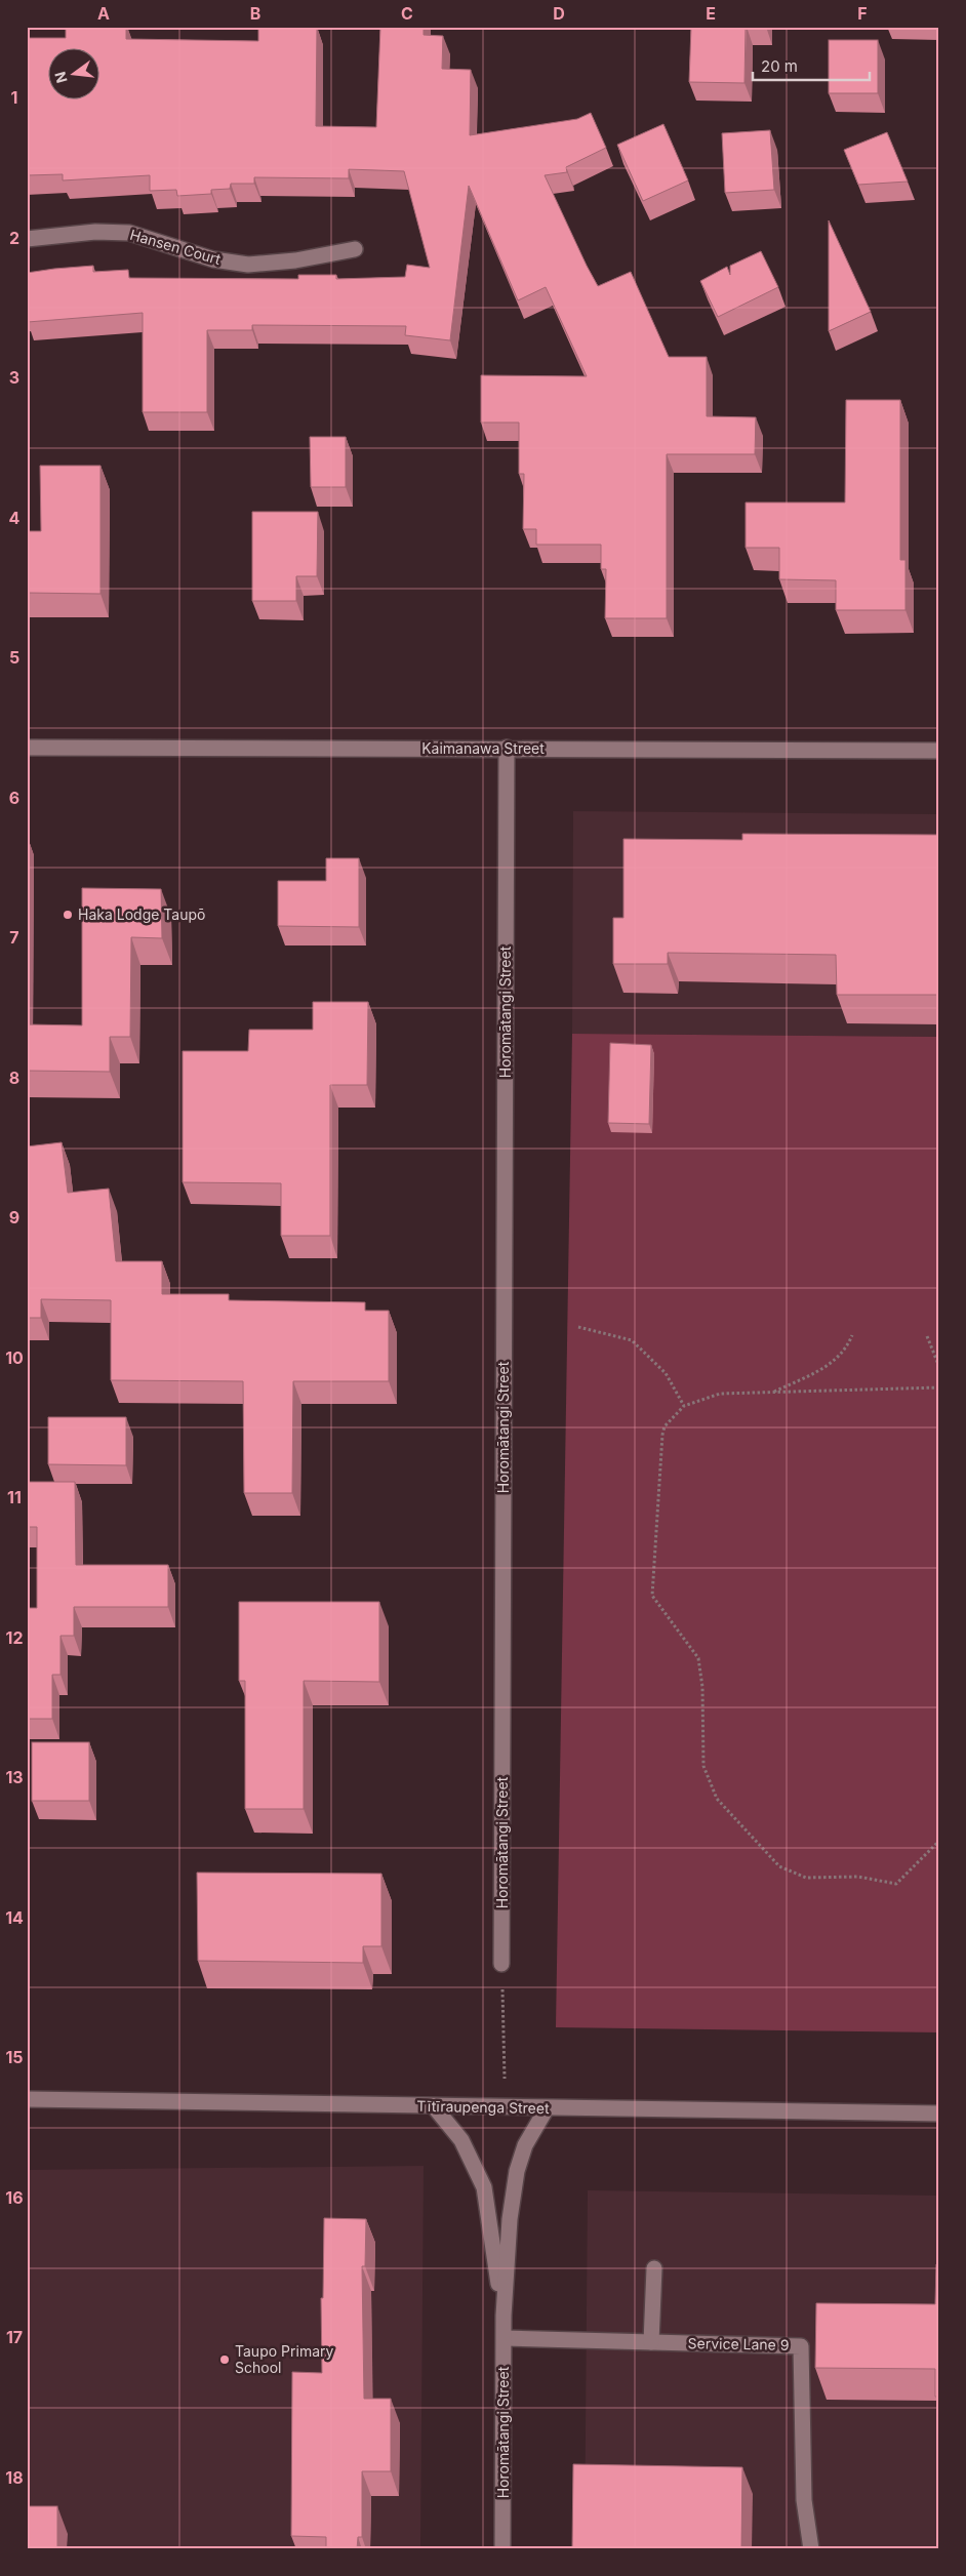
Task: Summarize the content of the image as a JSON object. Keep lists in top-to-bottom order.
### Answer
{
  "streets": {
    "street": [
      "Hansen Court",
      "Kaimanawa Street",
      "Horomātangi Street",
      "Tītīraupenga Street",
      "Service Lane 9"
    ]
  },
  "crossings": [
    ["Kaimanawa Street", "Horomātangi Street"],
    ["Horomātangi Street", "Tītīraupenga Street"],
    ["Horomātangi Street", "Service Lane 9"]
  ],
  "places": ["Haka Lodge Taupō", "Taupo Primary School"],
  "scale_bar": "20 m",
  "north": "left",
  "grid": {
    "columns": [
      "A",
      "B",
      "C",
      "D",
      "E",
      "F"
    ],
    "rows": [
      "1",
      "2",
      "3",
      "4",
      "5",
      "6",
      "7",
      "8",
      "9",
      "10",
      "11",
      "12",
      "13",
      "14",
      "15",
      "16",
      "17",
      "18"
    ]
  }
}
